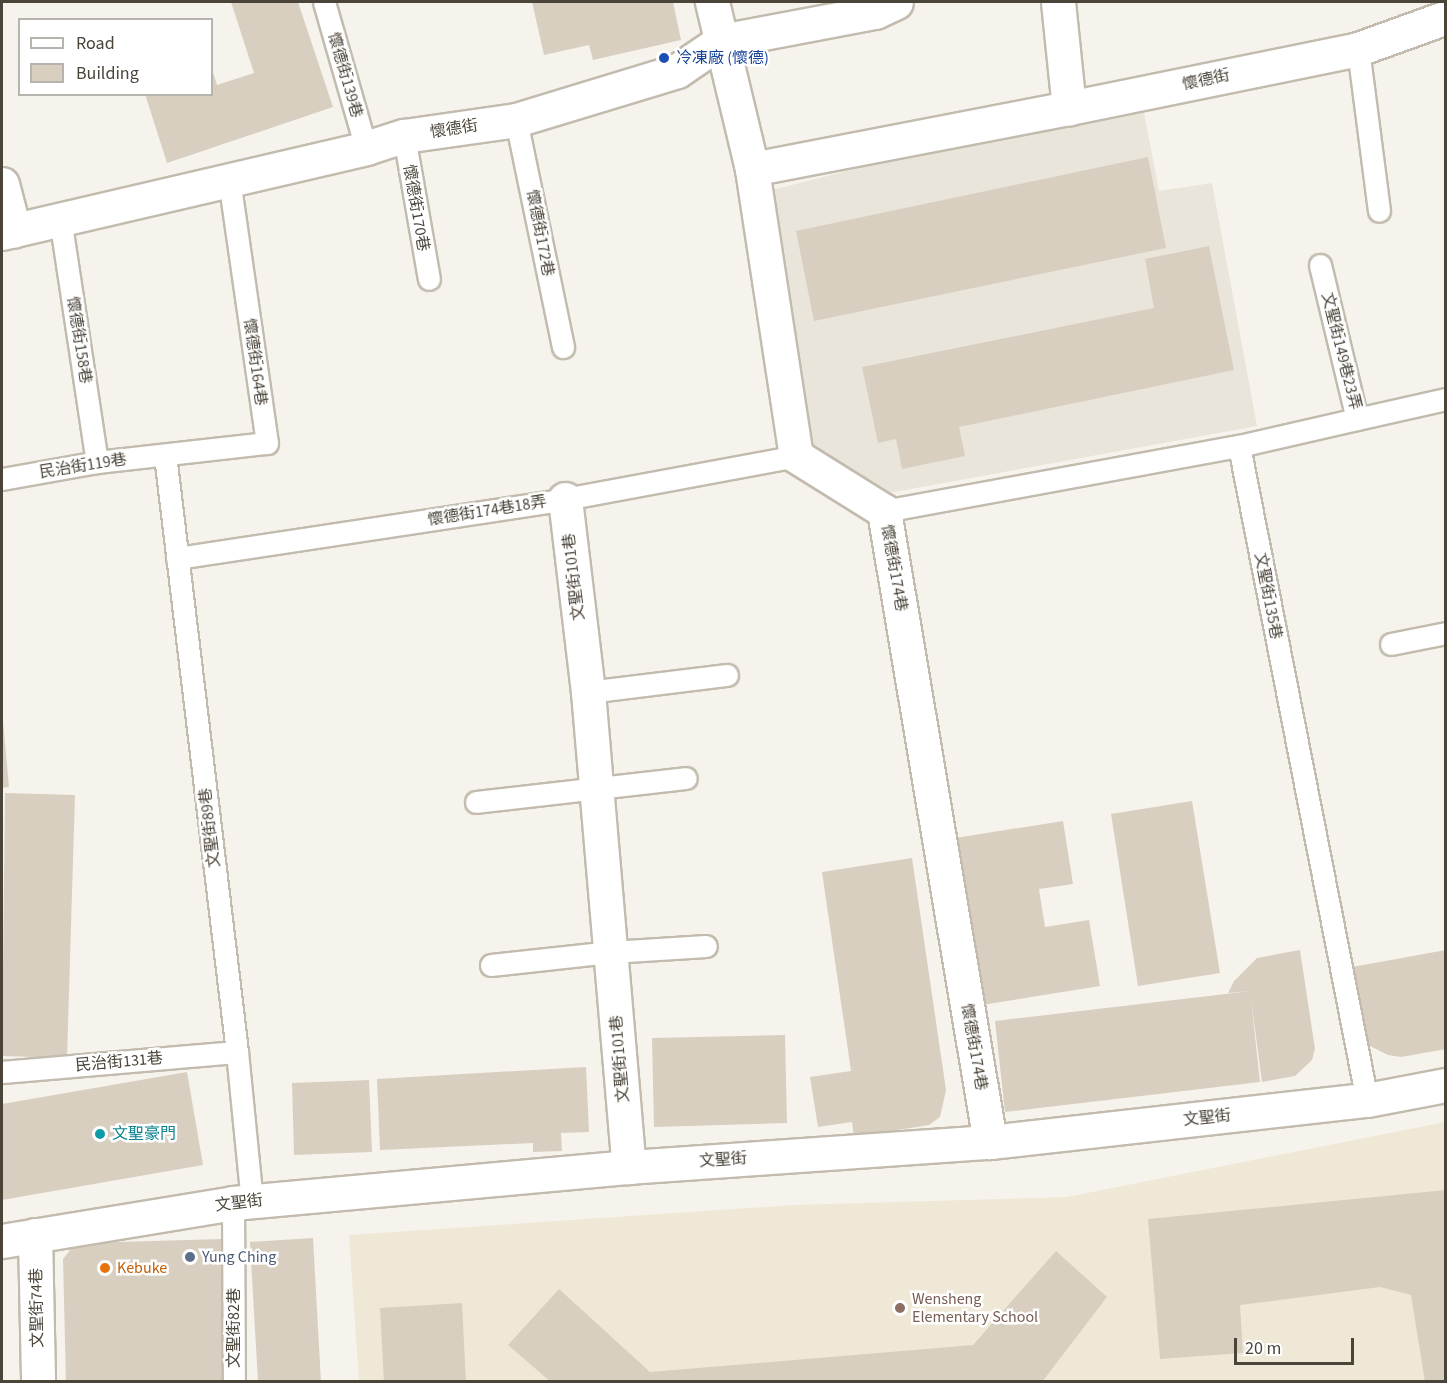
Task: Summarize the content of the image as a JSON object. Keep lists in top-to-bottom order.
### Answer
{
  "streets": {
    "street": [
      "懷德街",
      "懷德街174巷",
      "文聖街101巷",
      "文聖街",
      "文聖街74巷"
    ],
    "lane": [
      "懷德街139巷",
      "懷德街170巷",
      "懷德街172巷",
      "懷德街158巷",
      "文聖街149巷23弄",
      "懷德街164巷",
      "民治街119巷",
      "懷德街174巷18弄",
      "文聖街135巷",
      "文聖街89巷",
      "民治街131巷",
      "文聖街82巷"
    ]
  },
  "crossings": [
    ["懷德街139巷", "懷德街"],
    ["懷德街", "懷德街170巷"],
    ["懷德街", "懷德街172巷"],
    ["懷德街", "懷德街158巷"],
    ["懷德街", "懷德街164巷"],
    ["懷德街158巷", "民治街119巷"],
    ["懷德街164巷", "民治街119巷"],
    ["懷德街164巷", "文聖街89巷"],
    ["民治街119巷", "文聖街89巷"],
    ["懷德街174巷18弄", "懷德街174巷"],
    ["懷德街174巷18弄", "文聖街101巷"],
    ["懷德街174巷18弄", "文聖街89巷"],
    ["懷德街174巷", "文聖街"],
    ["文聖街101巷", "文聖街"],
    ["文聖街135巷", "文聖街"],
    ["文聖街89巷", "民治街131巷"],
    ["文聖街89巷", "文聖街"],
    ["文聖街89巷", "文聖街82巷"],
    ["文聖街", "文聖街74巷"],
    ["文聖街", "文聖街82巷"]
  ],
  "places": [
    "冷凍廠 (懷德)",
    "文聖豪門",
    "Yung Ching",
    "Kebuke",
    "Wensheng Elementary School"
  ],
  "legend": ["Road", "Building"],
  "scale_bar": "20 m"
}
